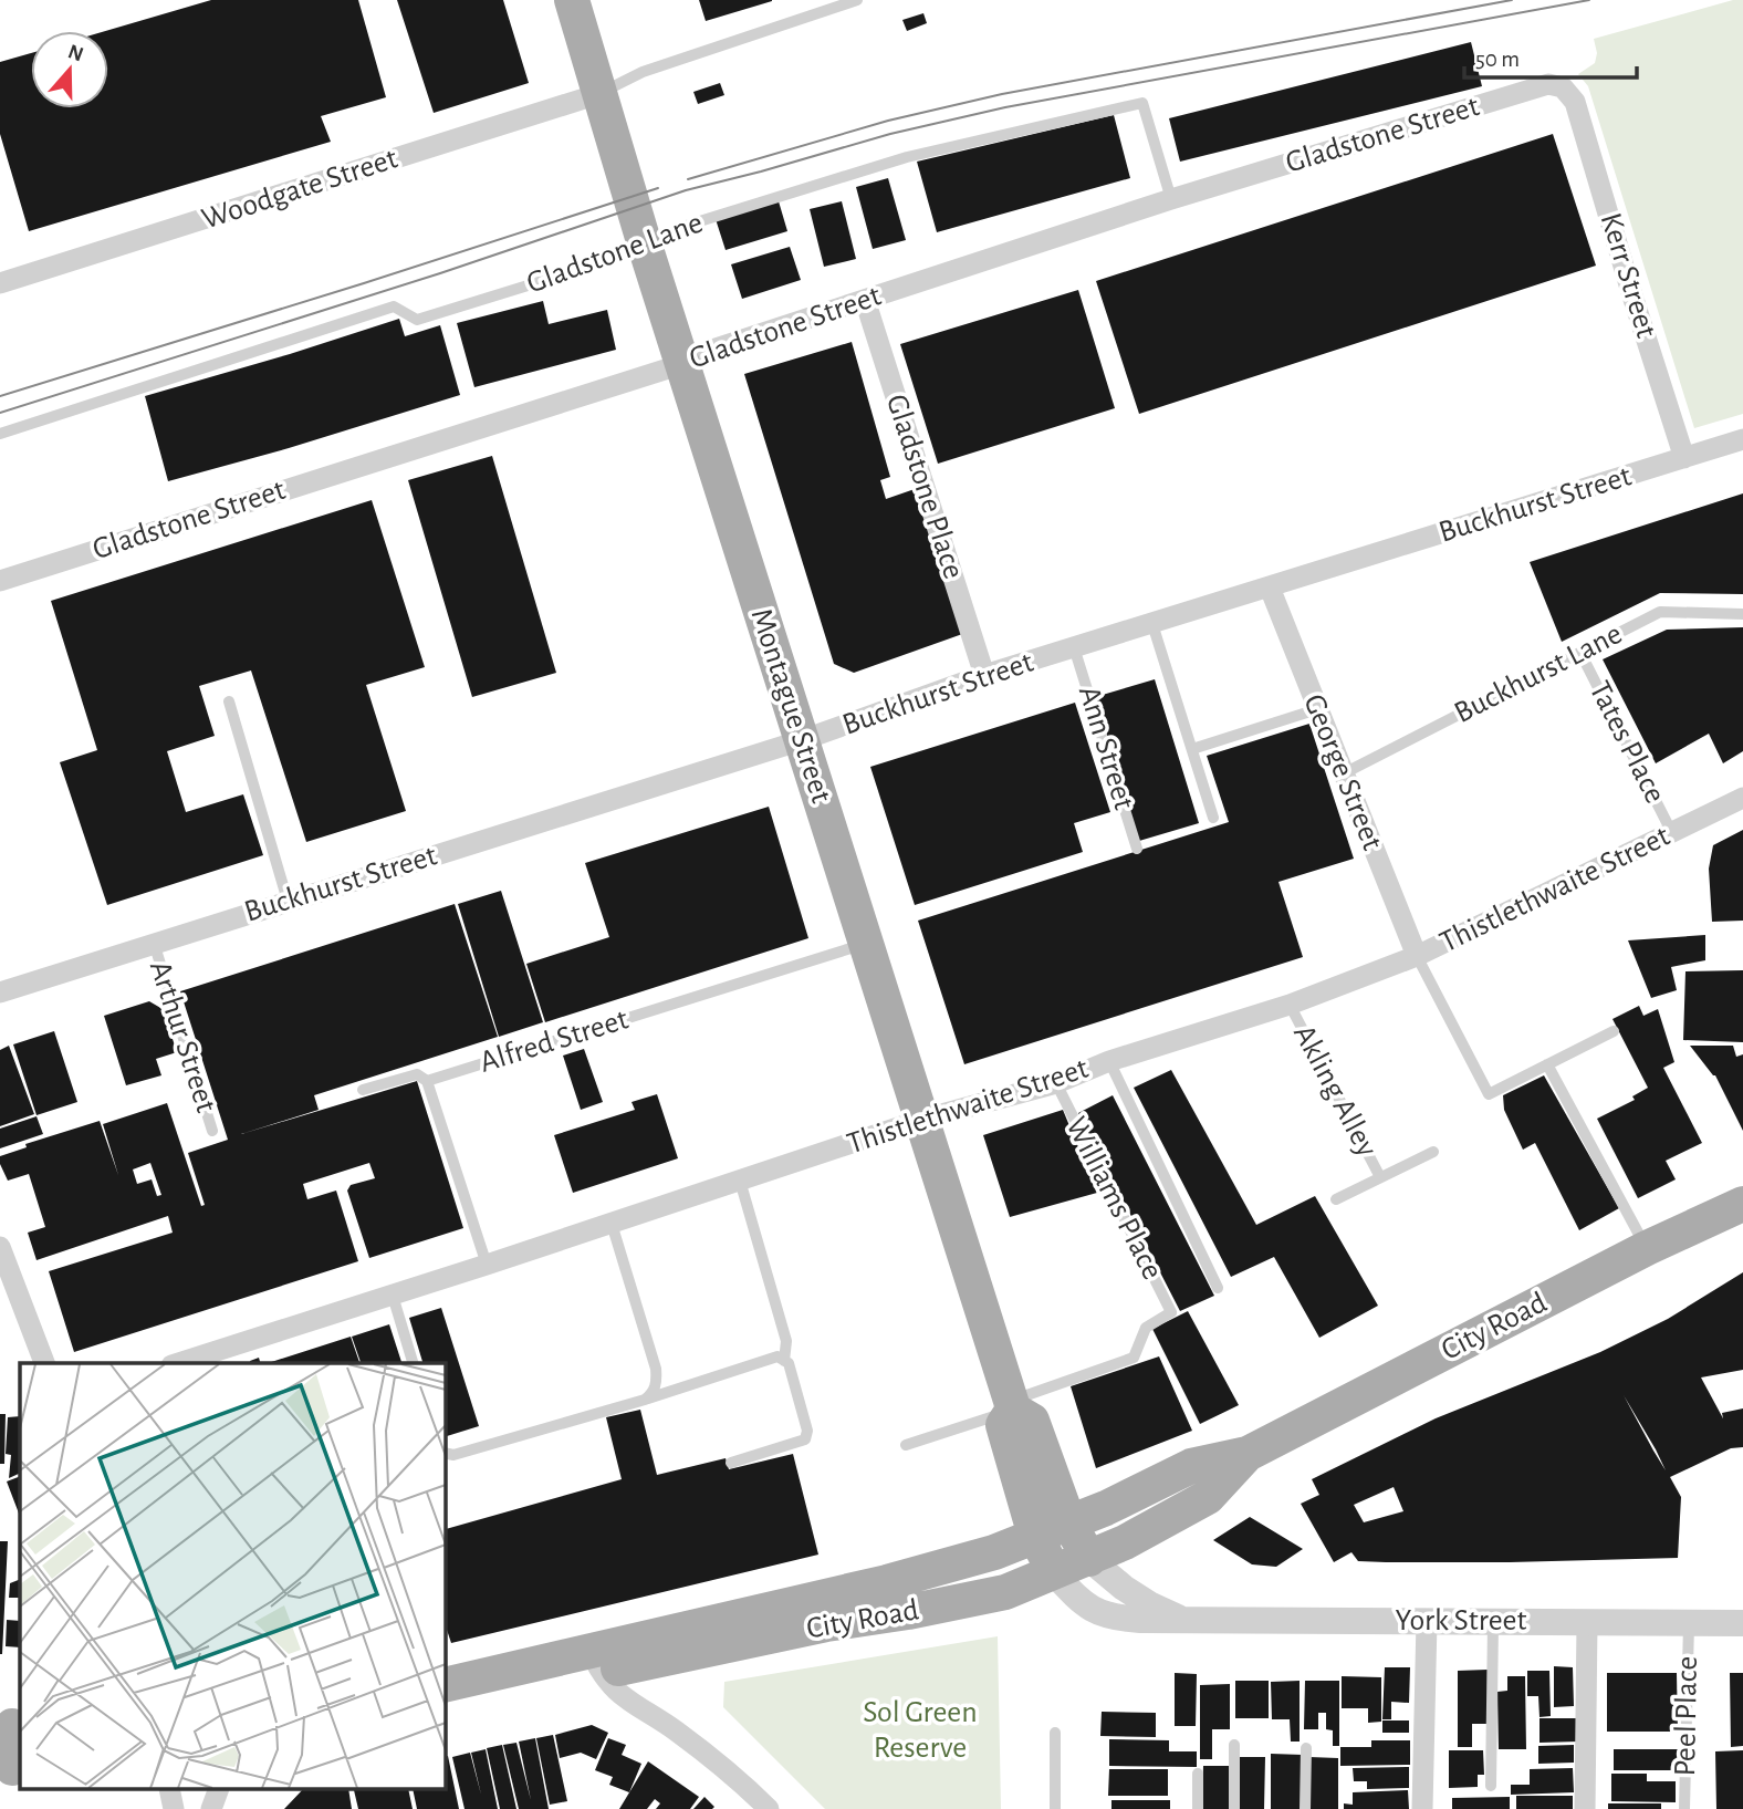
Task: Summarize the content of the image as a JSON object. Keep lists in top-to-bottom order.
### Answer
{
  "streets": {
    "main road": ["Montague Street", "City Road"],
    "street": [
      "Gladstone Street",
      "Woodgate Street",
      "Kerr Street",
      "Gladstone Place",
      "Buckhurst Street",
      "George Street",
      "Thistlethwaite Street",
      "York Street"
    ],
    "lane": [
      "Gladstone Lane",
      "Buckhurst Lane",
      "Tates Place",
      "Ann Street",
      "Arthur Street",
      "Alfred Street",
      "Akling Alley",
      "Williams Place",
      "Peel Place"
    ]
  },
  "crossings": [
    ["Gladstone Street", "Gladstone Lane"],
    ["Gladstone Street", "Kerr Street"],
    ["Gladstone Street", "Gladstone Place"],
    ["Gladstone Street", "Montague Street"],
    ["Woodgate Street", "Montague Street"],
    ["Gladstone Lane", "Montague Street"],
    ["Kerr Street", "Buckhurst Street"],
    ["Gladstone Place", "Buckhurst Street"],
    ["Buckhurst Street", "Montague Street"],
    ["Buckhurst Street", "Ann Street"],
    ["Buckhurst Street", "George Street"],
    ["Buckhurst Street", "Arthur Street"],
    ["Buckhurst Lane", "Tates Place"],
    ["Buckhurst Lane", "George Street"],
    ["Montague Street", "Thistlethwaite Street"],
    ["Montague Street", "Alfred Street"],
    ["Montague Street", "Williams Place"],
    ["Montague Street", "City Road"],
    ["Montague Street", "York Street"],
    ["Tates Place", "Thistlethwaite Street"],
    ["George Street", "Thistlethwaite Street"],
    ["Thistlethwaite Street", "Akling Alley"],
    ["Thistlethwaite Street", "Williams Place"],
    ["City Road", "York Street"],
    ["York Street", "Peel Place"]
  ],
  "parks": ["Sol Green Reserve"],
  "scale_bar": "50 m",
  "north": "top"
}
